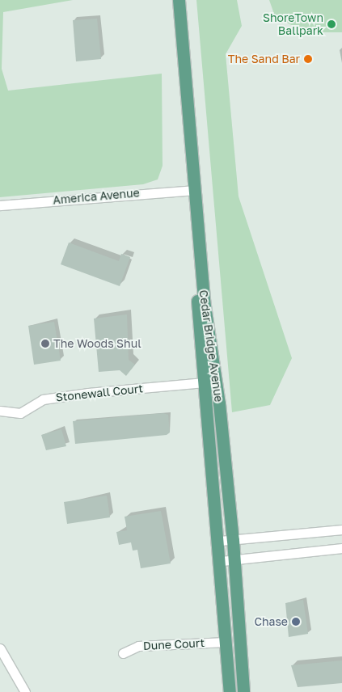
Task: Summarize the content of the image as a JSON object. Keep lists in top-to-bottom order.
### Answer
{
  "streets": {
    "main road": ["Cedar Bridge Avenue"],
    "street": ["America Avenue", "Stonewall Court", "Dune Court"]
  },
  "crossings": [
    ["America Avenue", "Cedar Bridge Avenue"]
  ],
  "places": [
    "ShoreTown Ballpark",
    "The Sand Bar",
    "The Woods Shul",
    "Chase"
  ]
}
